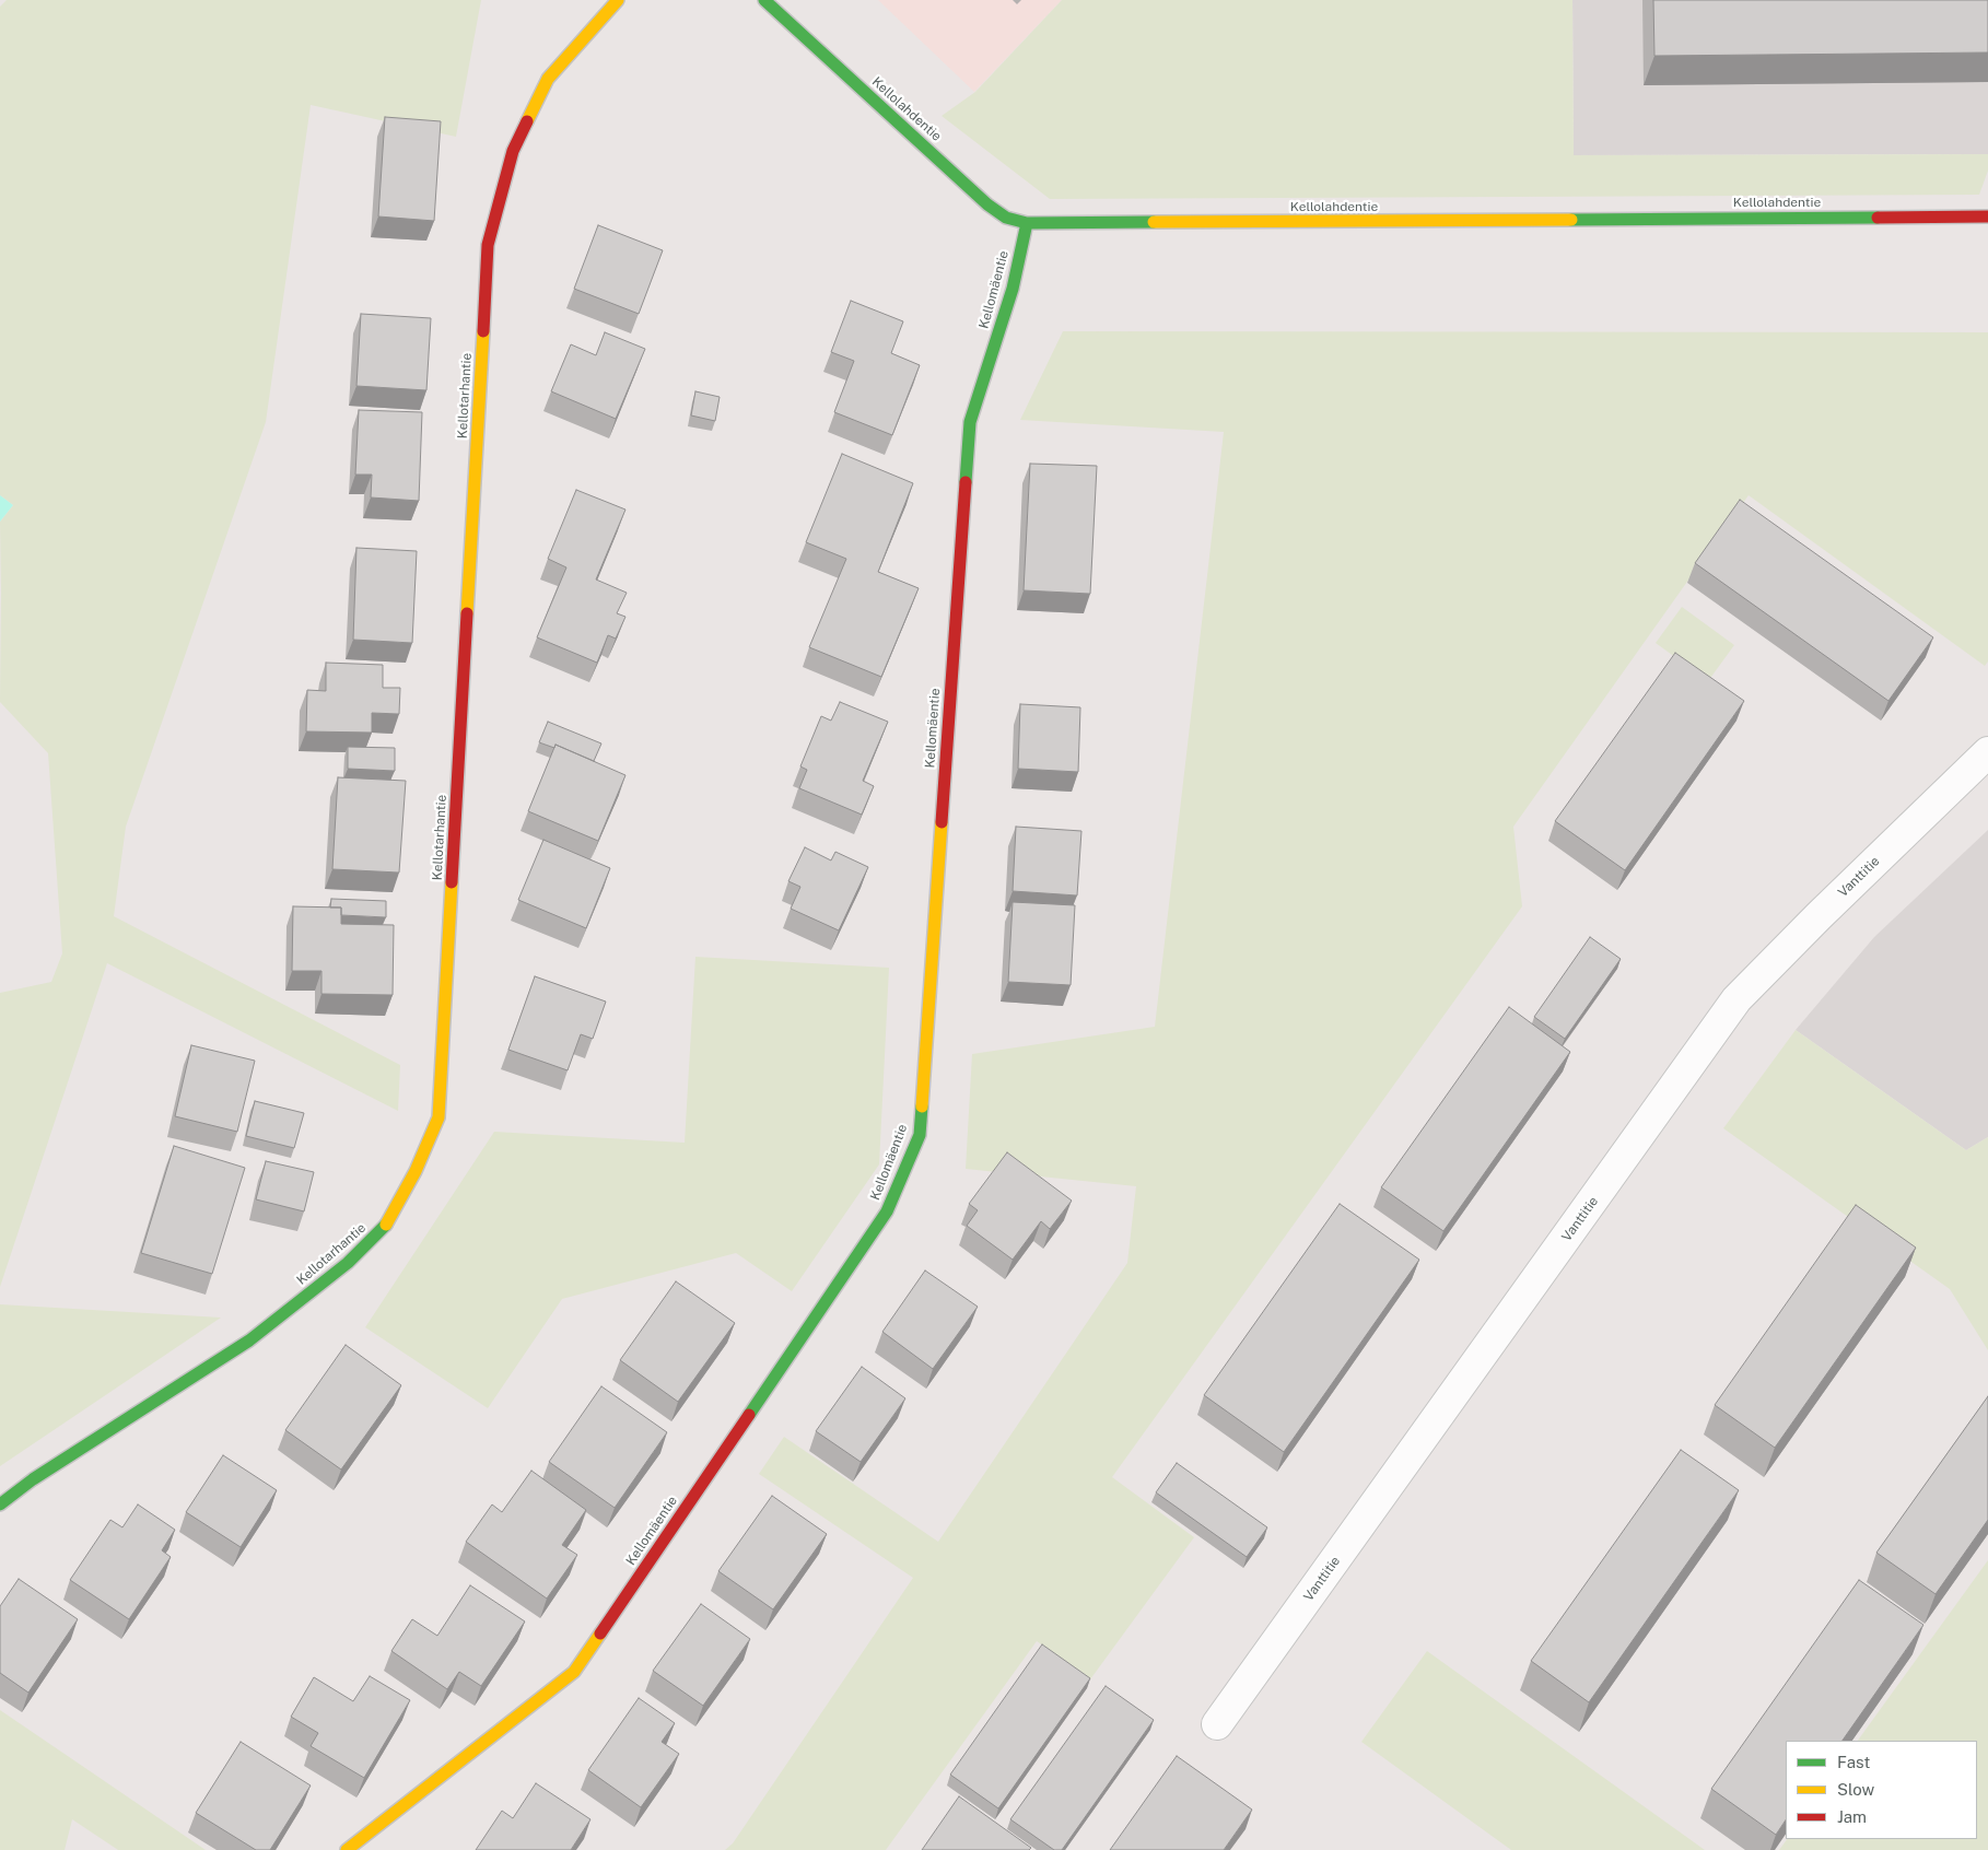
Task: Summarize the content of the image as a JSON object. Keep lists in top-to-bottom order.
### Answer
{
  "streets": {
    "street": [
      "Kellolahdentie",
      "Kellomäentie",
      "Kellotarhantie",
      "Vanttitie"
    ]
  },
  "crossings": [
    ["Kellolahdentie", "Kellomäentie"]
  ],
  "legend": ["Fast", "Slow", "Jam"]
}
